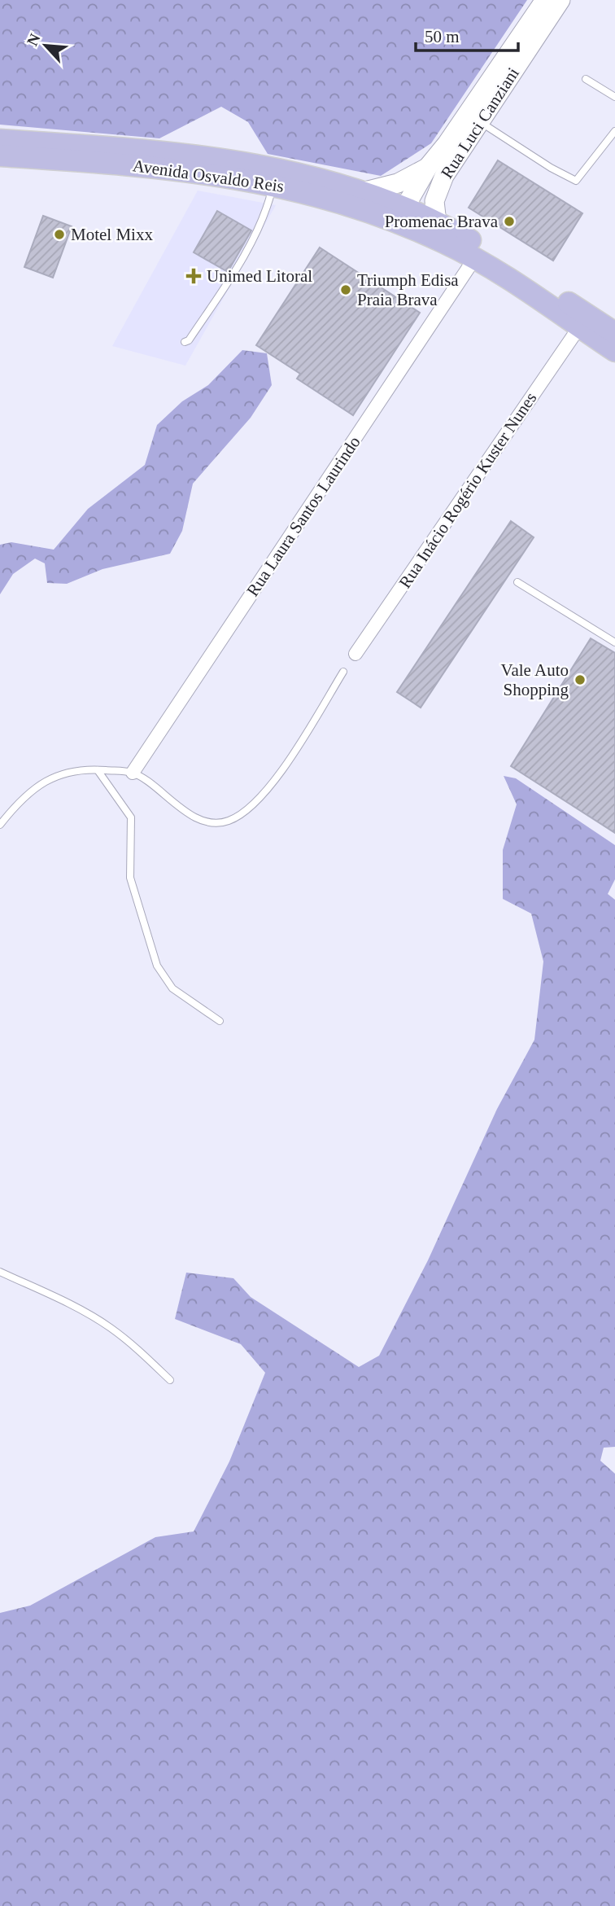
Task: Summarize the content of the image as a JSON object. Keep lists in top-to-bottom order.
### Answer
{
  "streets": {
    "main road": ["Rua Luci Canziani", "Avenida Osvaldo Reis"],
    "street": ["Rua Inácio Rogério Kuster Nunes", "Rua Laura Santos Laurindo"]
  },
  "crossings": [
    ["Rua Luci Canziani", "Avenida Osvaldo Reis"],
    ["Avenida Osvaldo Reis", "Rua Inácio Rogério Kuster Nunes"],
    ["Avenida Osvaldo Reis", "Rua Laura Santos Laurindo"]
  ],
  "places": {
    "other": [
      "Promenac Brava",
      "Motel Mixx",
      "Triumph Edisa Praia Brava",
      "Vale Auto Shopping"
    ],
    "health": ["Unimed Litoral"]
  },
  "scale_bar": "50 m",
  "north": "top left"
}
